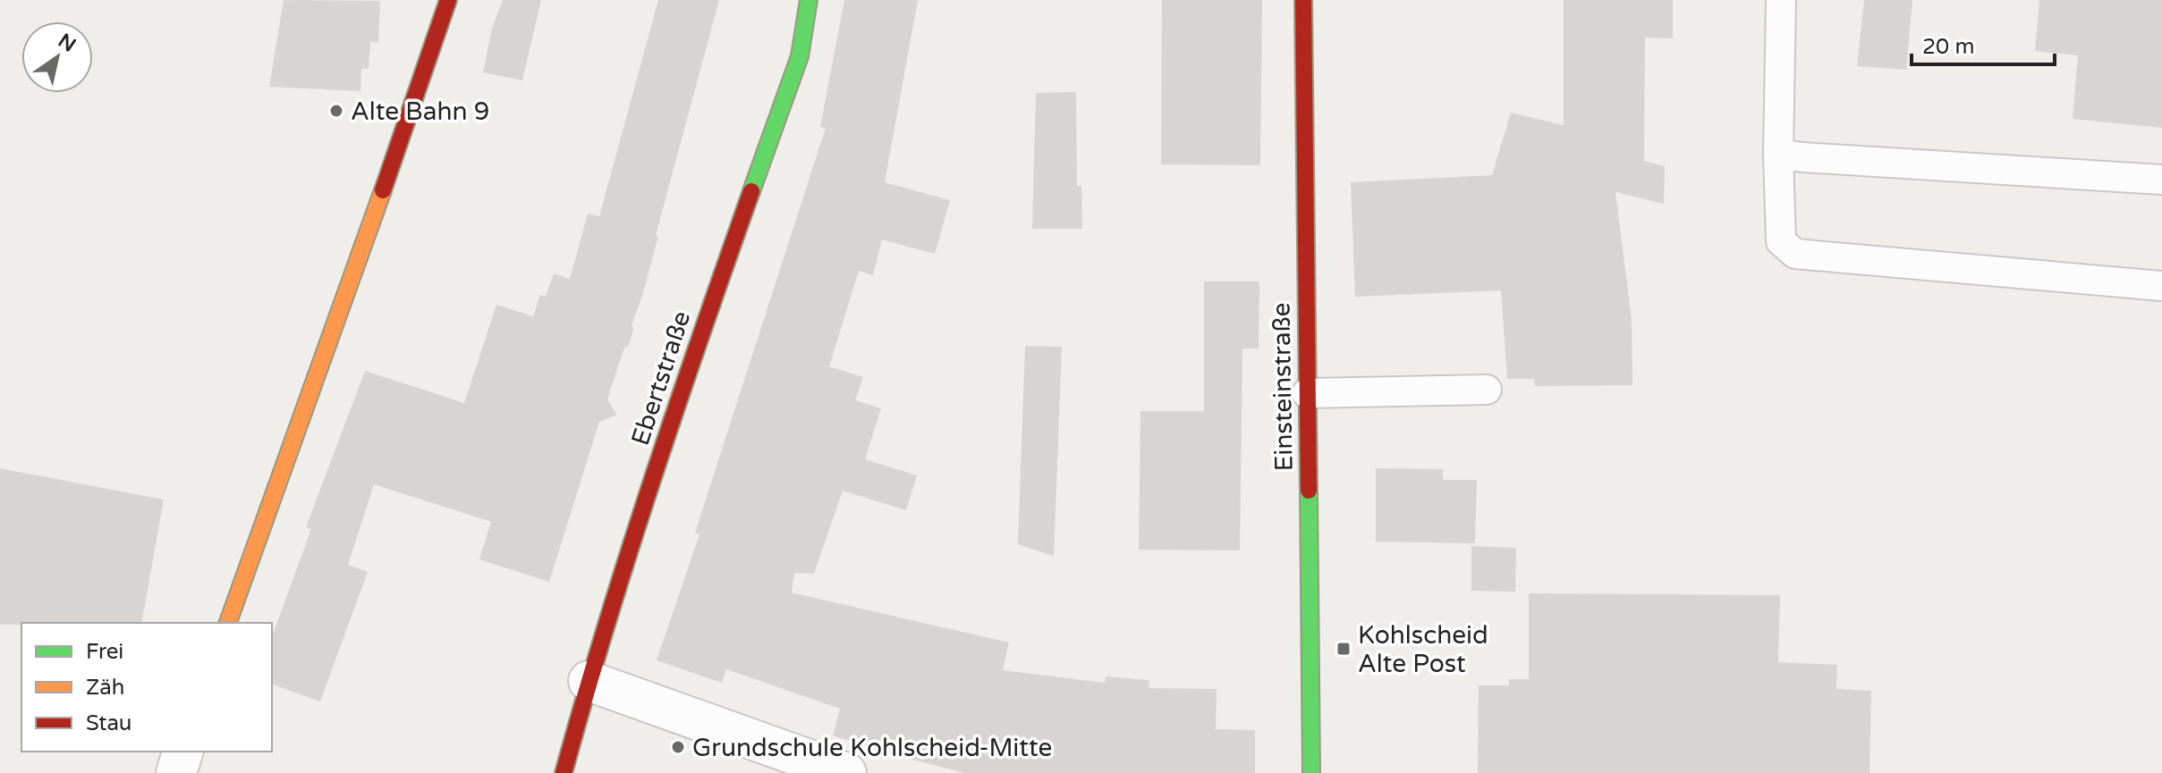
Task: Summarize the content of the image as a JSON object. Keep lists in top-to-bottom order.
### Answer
{
  "streets": {
    "street": ["Ebertstraße", "Einsteinstraße"]
  },
  "places": {
    "other": ["Alte Bahn 9", "Grundschule Kohlscheid-Mitte"],
    "transit": ["Kohlscheid Alte Post"]
  },
  "legend": ["Frei", "Zäh", "Stau"],
  "scale_bar": "20 m",
  "north": "top right"
}
